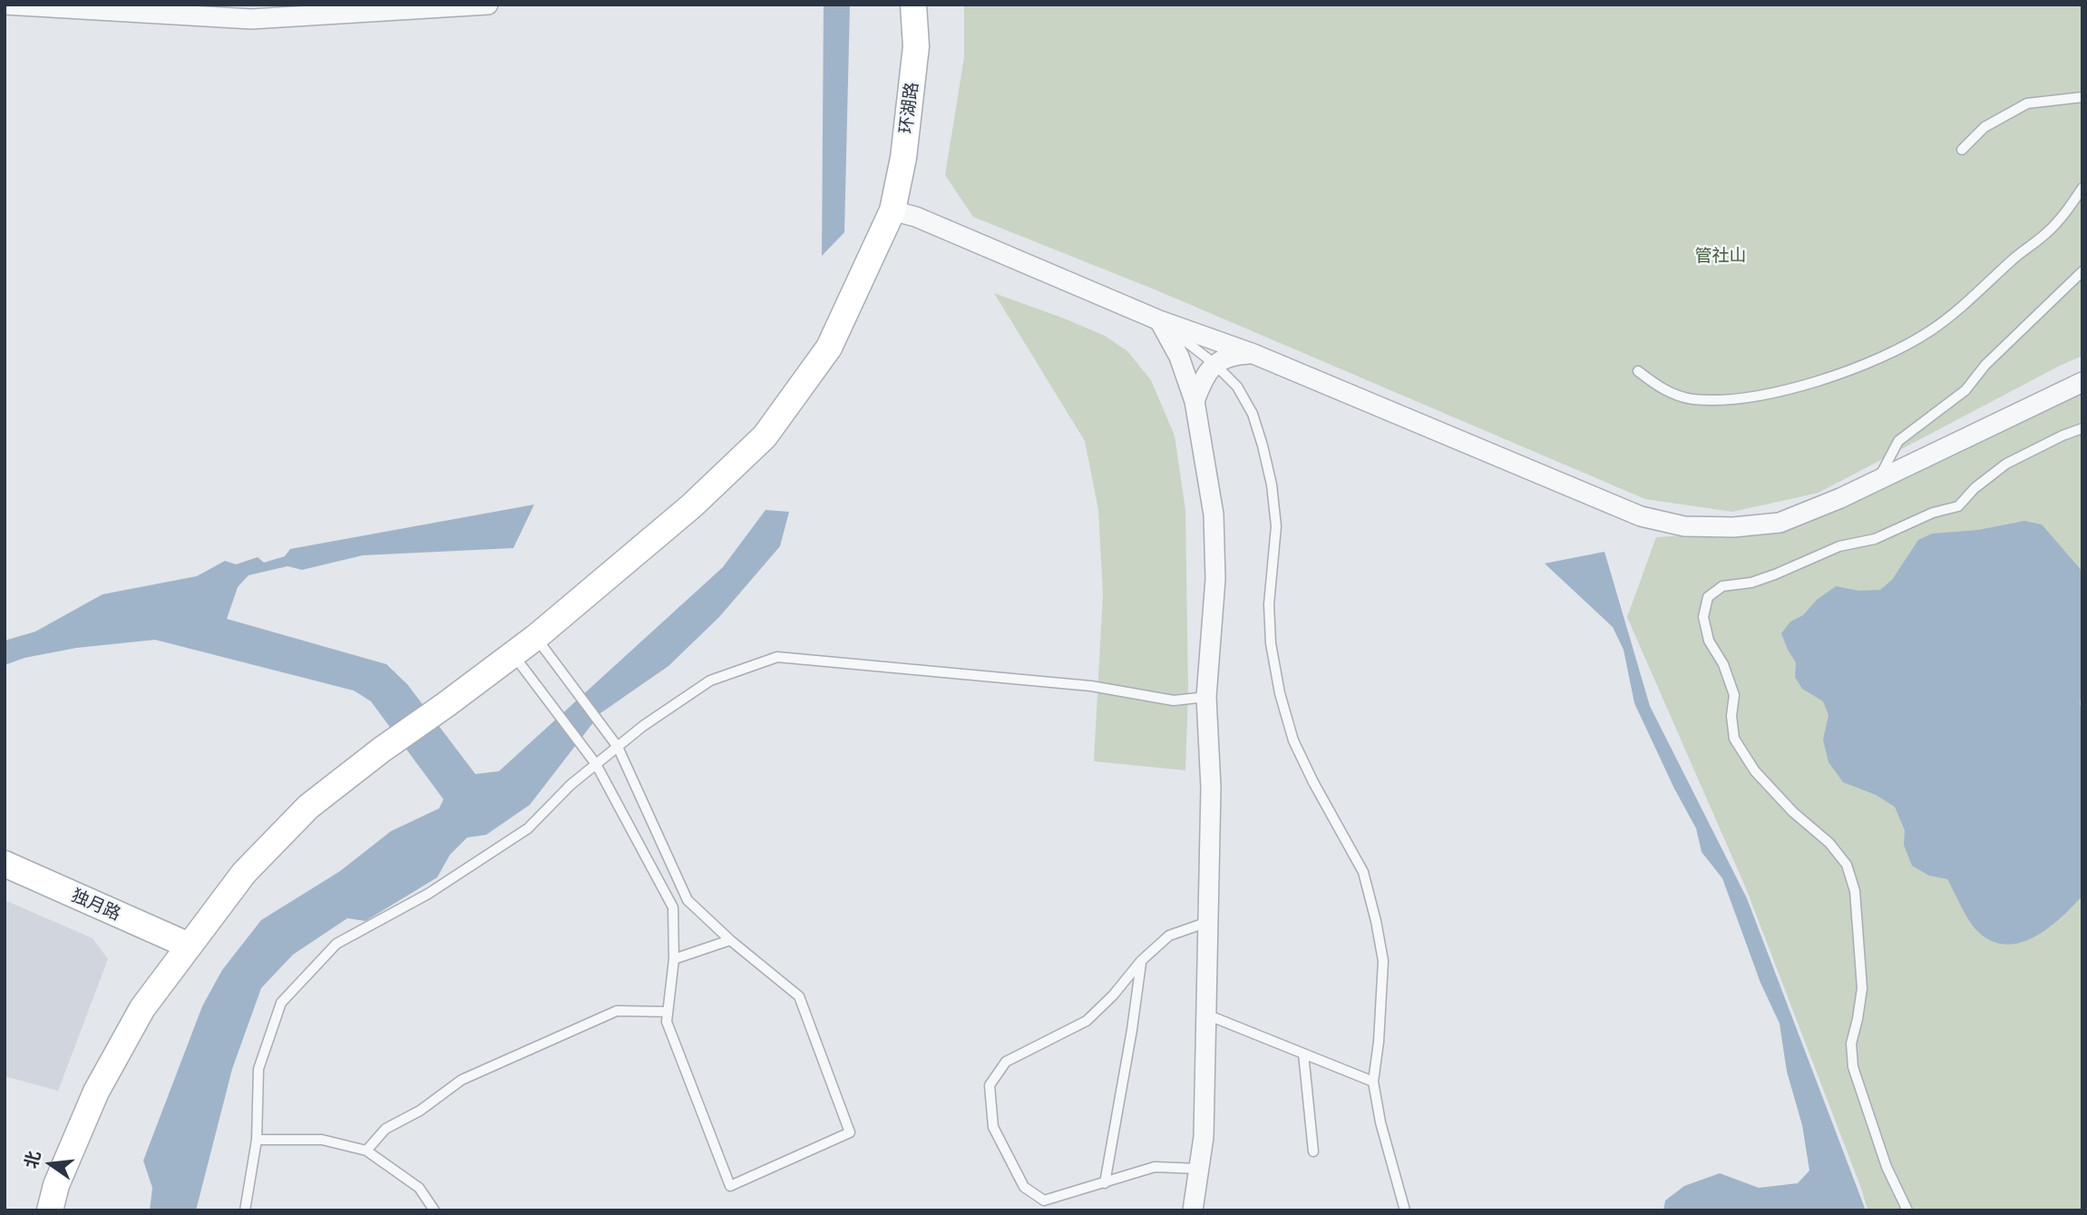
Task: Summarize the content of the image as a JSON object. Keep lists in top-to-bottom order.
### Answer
{
  "streets": {
    "street": ["环湖路", "独月路"]
  },
  "crossings": [
    ["环湖路", "独月路"]
  ],
  "parks": ["管社山"],
  "north": "left"
}
